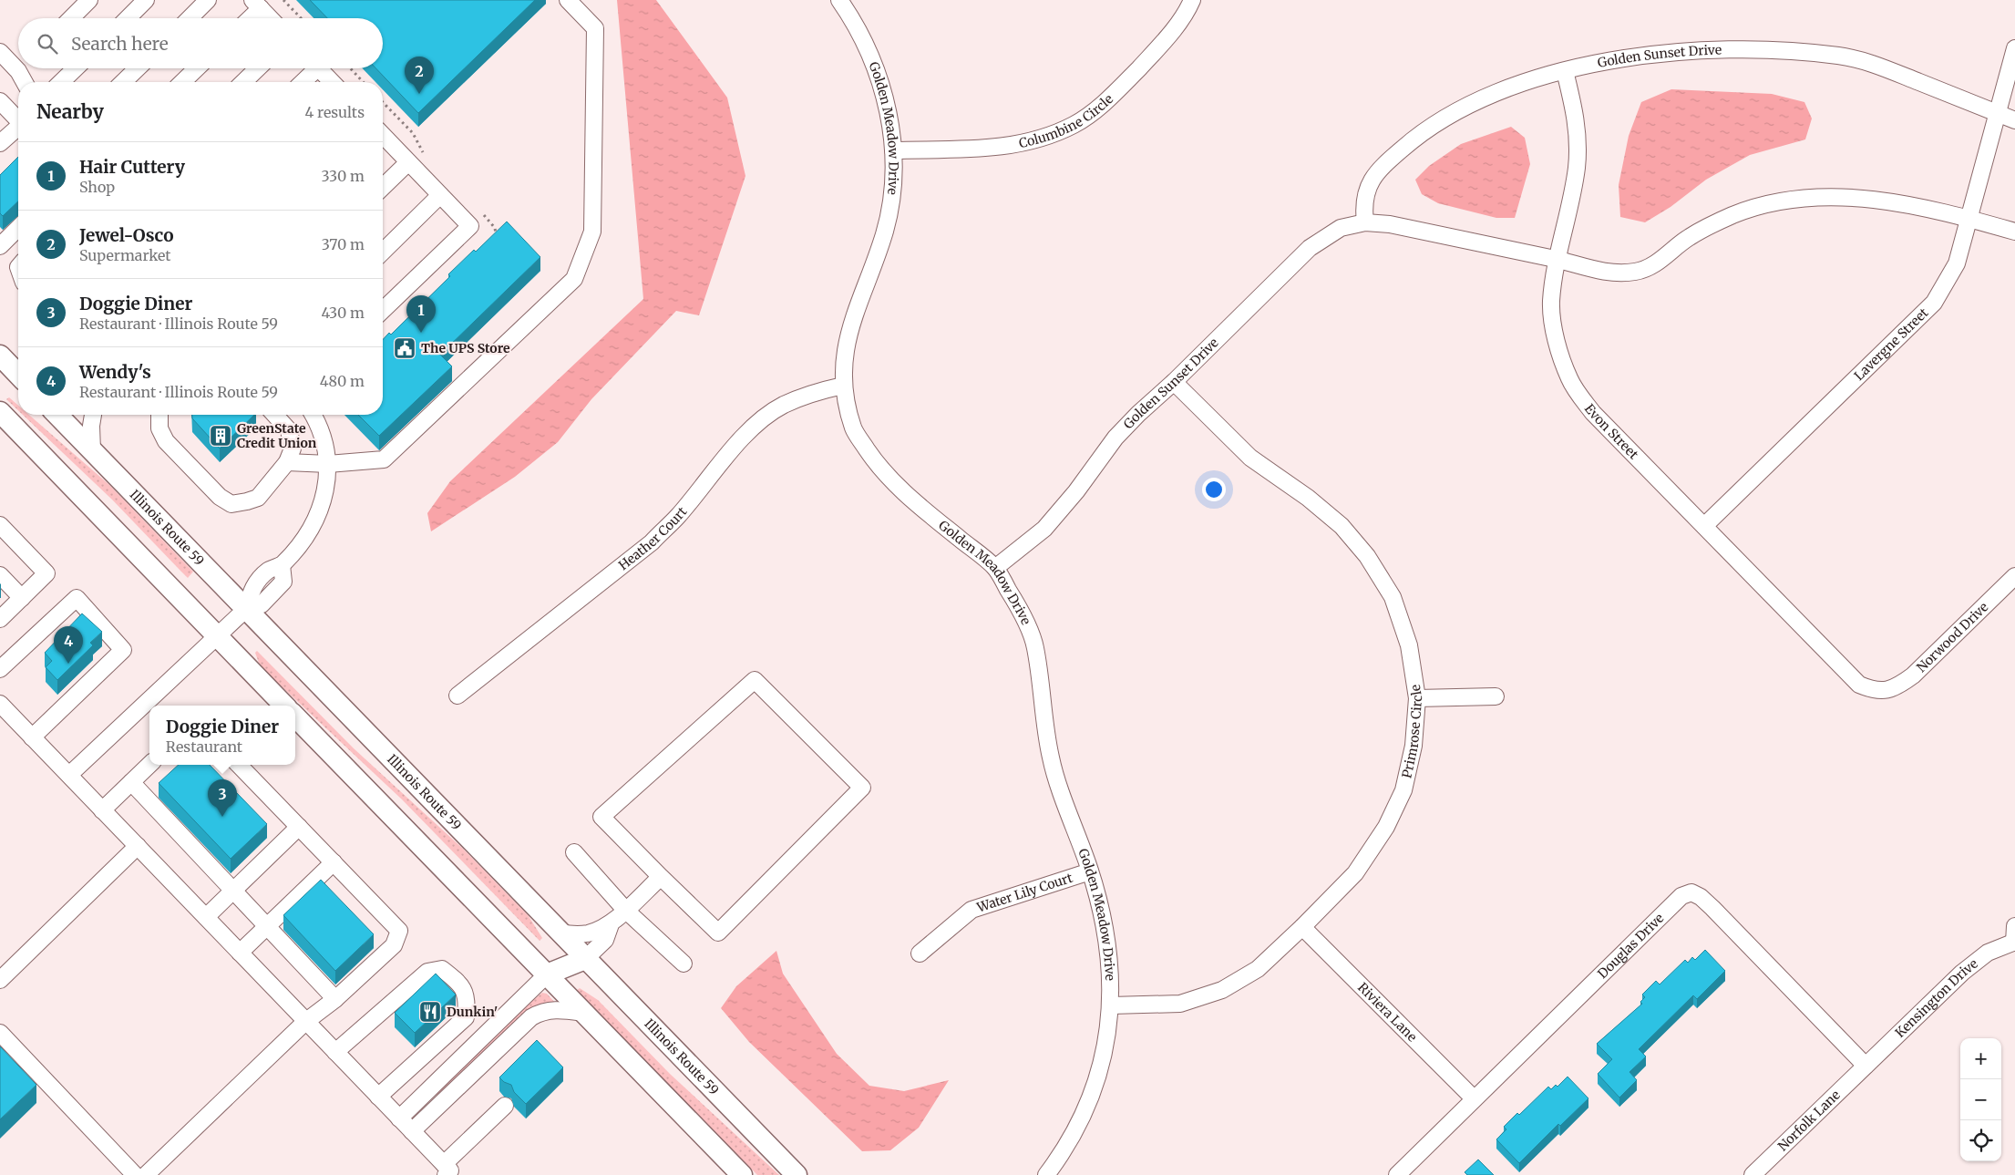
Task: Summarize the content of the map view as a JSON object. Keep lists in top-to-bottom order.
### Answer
{
  "streets": {
    "main road": ["Illinois Route 59"],
    "street": [
      "Golden Sunset Drive",
      "Columbine Circle",
      "Golden Meadow Drive",
      "Lavergne Street",
      "Evon Street",
      "Heather Court",
      "Norwood Drive",
      "Primrose Circle",
      "Water Lily Court",
      "Douglas Drive",
      "Kensington Drive",
      "Riviera Lane",
      "Norfolk Lane"
    ]
  },
  "crossings": [
    ["Golden Sunset Drive", "Golden Meadow Drive"],
    ["Golden Sunset Drive", "Lavergne Street"],
    ["Golden Sunset Drive", "Evon Street"],
    ["Golden Sunset Drive", "Primrose Circle"],
    ["Columbine Circle", "Golden Meadow Drive"],
    ["Golden Meadow Drive", "Heather Court"],
    ["Golden Meadow Drive", "Primrose Circle"],
    ["Golden Meadow Drive", "Water Lily Court"],
    ["Lavergne Street", "Evon Street"],
    ["Evon Street", "Norwood Drive"],
    ["Primrose Circle", "Riviera Lane"],
    ["Douglas Drive", "Kensington Drive"],
    ["Douglas Drive", "Riviera Lane"],
    ["Douglas Drive", "Norfolk Lane"],
    ["Kensington Drive", "Norfolk Lane"]
  ],
  "places": {
    "public building": ["The UPS Store"],
    "building": ["GreenState Credit Union"],
    "restaurant": ["Dunkin'"]
  },
  "page": {
    "search": "Search here",
    "pins": [
      "2",
      "1",
      "4",
      "3"
    ],
    "heading": ["Nearby", "4 results"],
    "list": [
      {
        "mark": "1",
        "name": "Hair Cuttery",
        "note": "Shop",
        "value": "330 m"
      },
      {
        "mark": "2",
        "name": "Jewel-Osco",
        "note": "Supermarket",
        "value": "370 m"
      },
      {
        "mark": "3",
        "name": "Doggie Diner",
        "note": "Restaurant · Illinois Route 59",
        "value": "430 m"
      },
      {
        "mark": "4",
        "name": "Wendy's",
        "note": "Restaurant · Illinois Route 59",
        "value": "480 m"
      }
    ],
    "popup": ["Doggie Diner", "Restaurant"],
    "map_buttons": ["+", "−"]
  }
}
